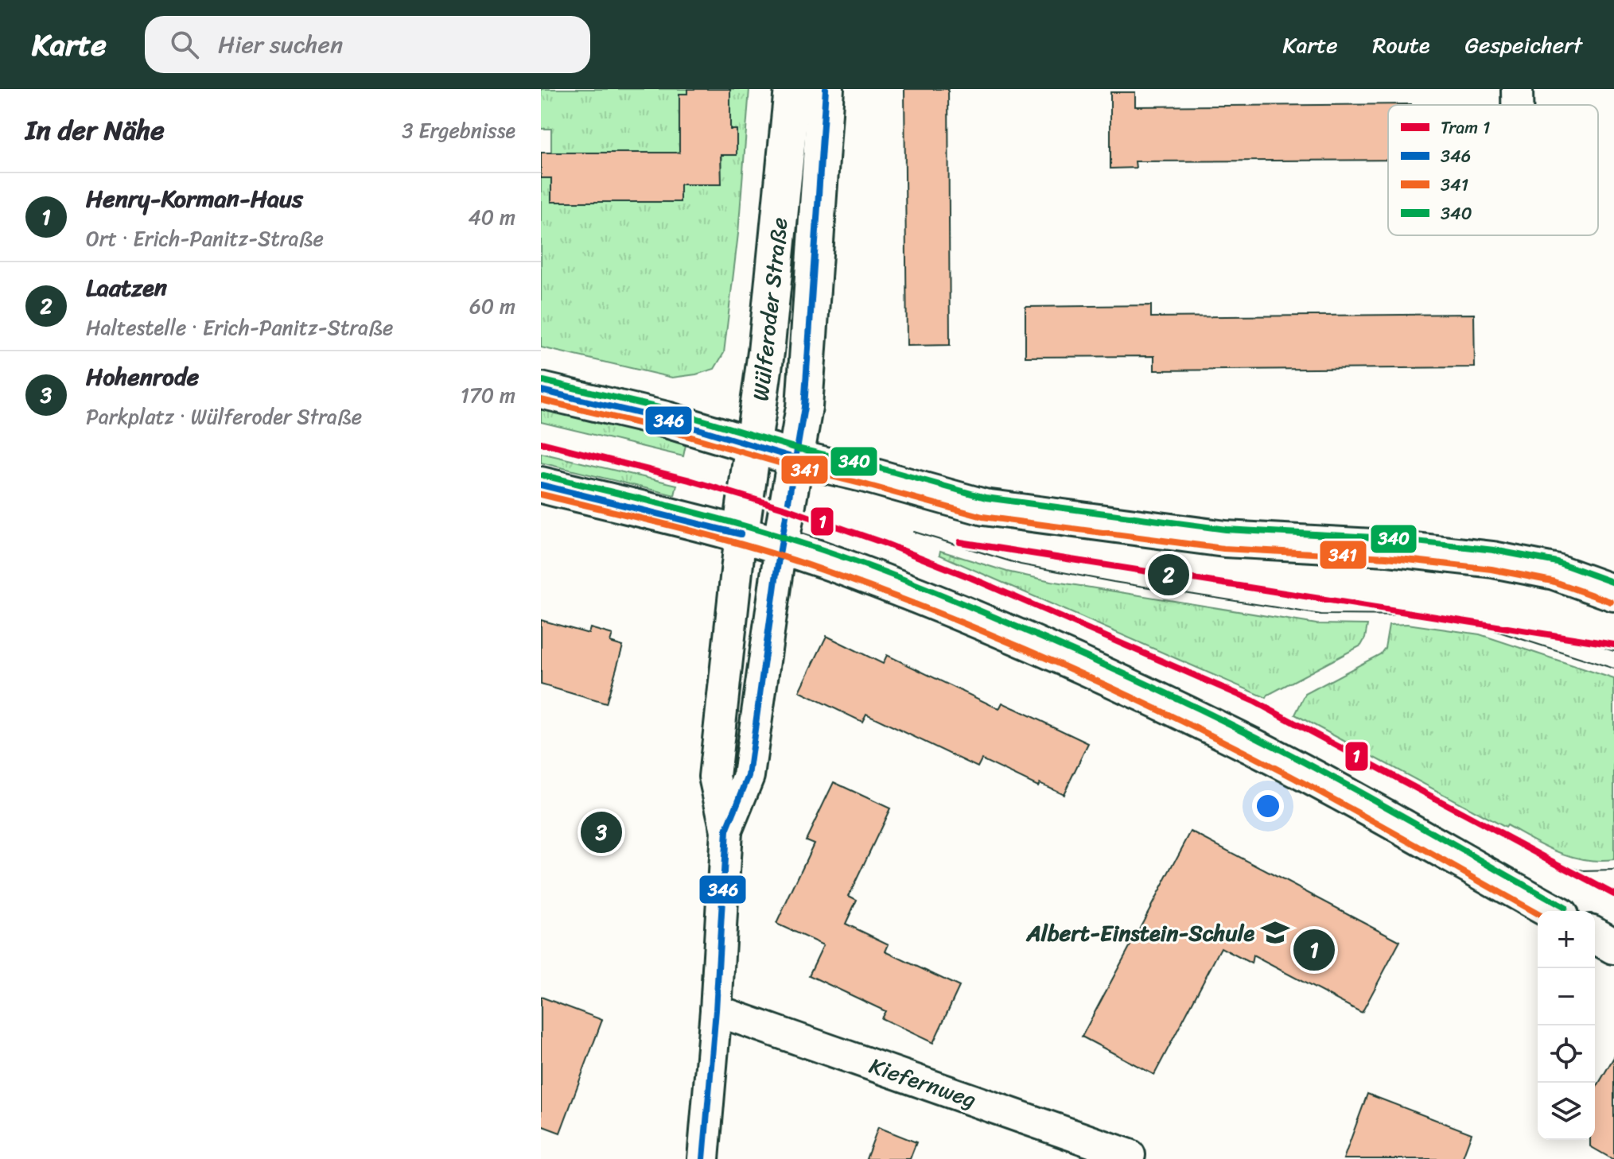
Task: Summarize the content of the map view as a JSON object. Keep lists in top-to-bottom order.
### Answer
{
  "streets": {
    "main road": ["Wülferoder Straße"],
    "street": ["Kiefernweg"]
  },
  "crossings": [
    ["Wülferoder Straße", "Kiefernweg"]
  ],
  "places": {
    "school or university": ["Albert-Einstein-Schule"]
  },
  "lines": [
    "transit line 346",
    "transit line 340",
    "transit line 341",
    "tram line 1"
  ],
  "legend": [
    "Tram 1",
    "346",
    "341",
    "340"
  ],
  "page": {
    "header": "Karte",
    "search": "Hier suchen",
    "nav": ["Karte", "Route", "Gespeichert"],
    "heading": ["In der Nähe", "3 Ergebnisse"],
    "list": [
      {
        "mark": "1",
        "name": "Henry-Korman-Haus",
        "note": "Ort · Erich-Panitz-Straße",
        "value": "40 m"
      },
      {
        "mark": "2",
        "name": "Laatzen",
        "note": "Haltestelle · Erich-Panitz-Straße",
        "value": "60 m"
      },
      {
        "mark": "3",
        "name": "Hohenrode",
        "note": "Parkplatz · Wülferoder Straße",
        "value": "170 m"
      }
    ],
    "pins": ["2", "3", "1"],
    "map_buttons": ["+", "−"]
  }
}
